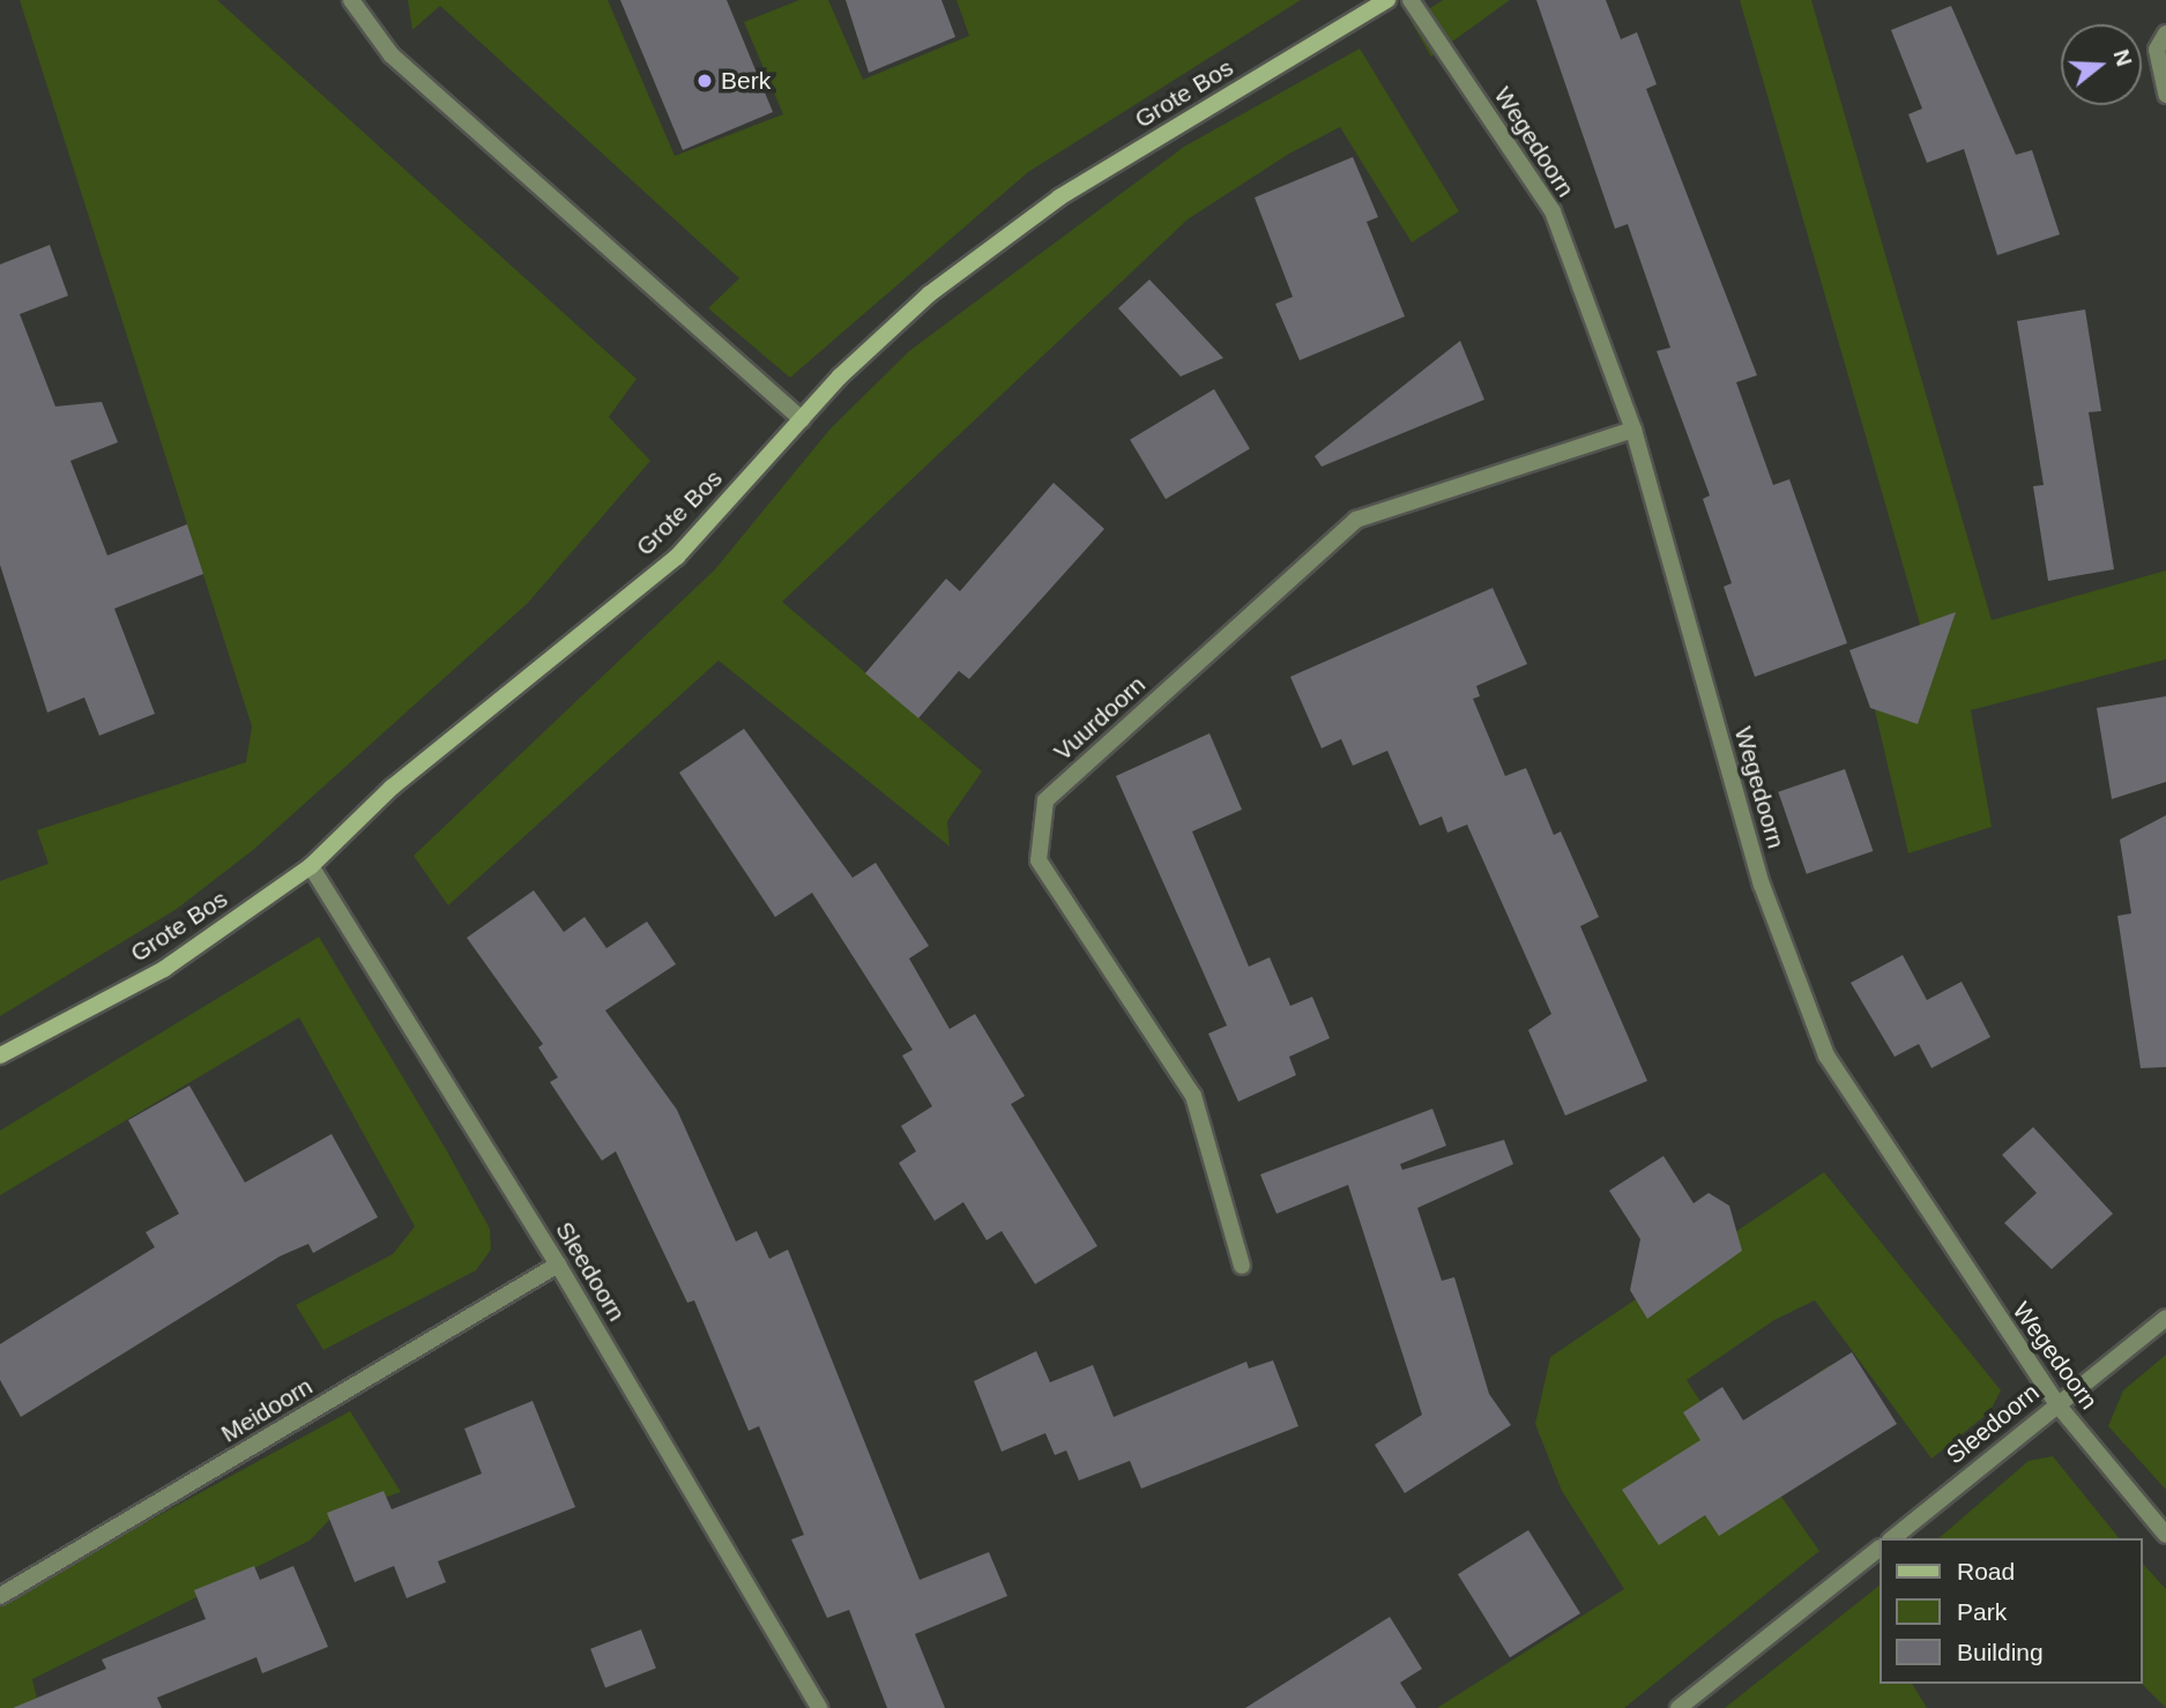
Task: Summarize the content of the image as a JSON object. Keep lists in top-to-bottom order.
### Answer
{
  "streets": {
    "street": [
      "Grote Bos",
      "Wegedoorn",
      "Vuurdoorn",
      "Sleedoorn",
      "Meidoorn"
    ]
  },
  "crossings": [
    ["Grote Bos", "Sleedoorn"],
    ["Wegedoorn", "Vuurdoorn"],
    ["Wegedoorn", "Sleedoorn"],
    ["Sleedoorn", "Meidoorn"]
  ],
  "places": ["Berk"],
  "legend": ["Road", "Park", "Building"],
  "north": "right"
}
